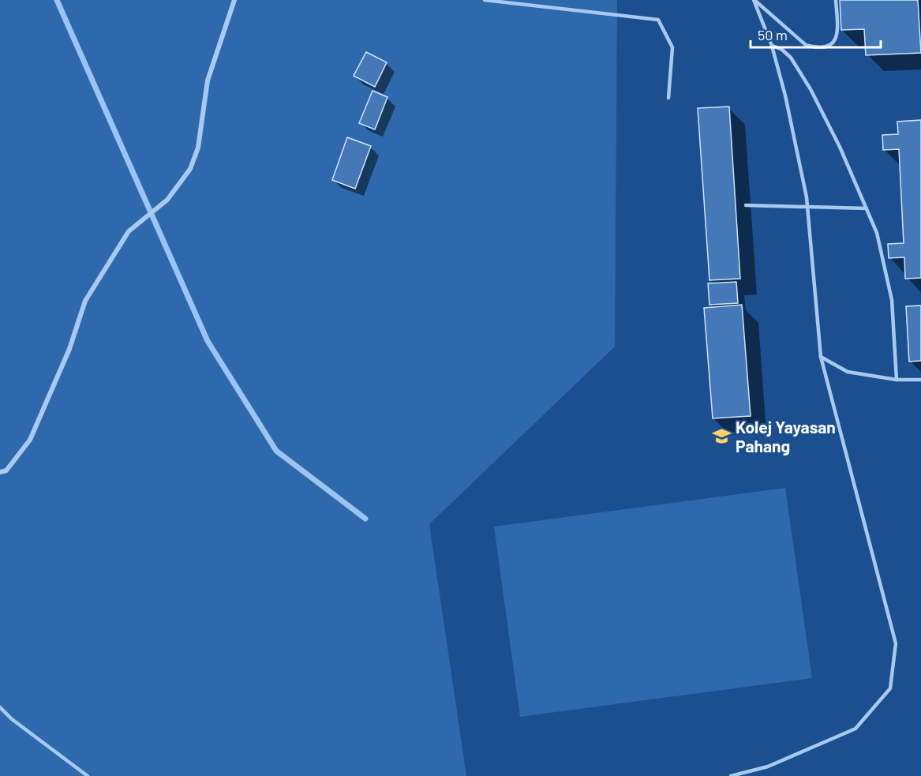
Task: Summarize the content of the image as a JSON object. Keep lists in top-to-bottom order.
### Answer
{
  "places": {
    "school or university": ["Kolej Yayasan Pahang"]
  },
  "scale_bar": "50 m"
}
